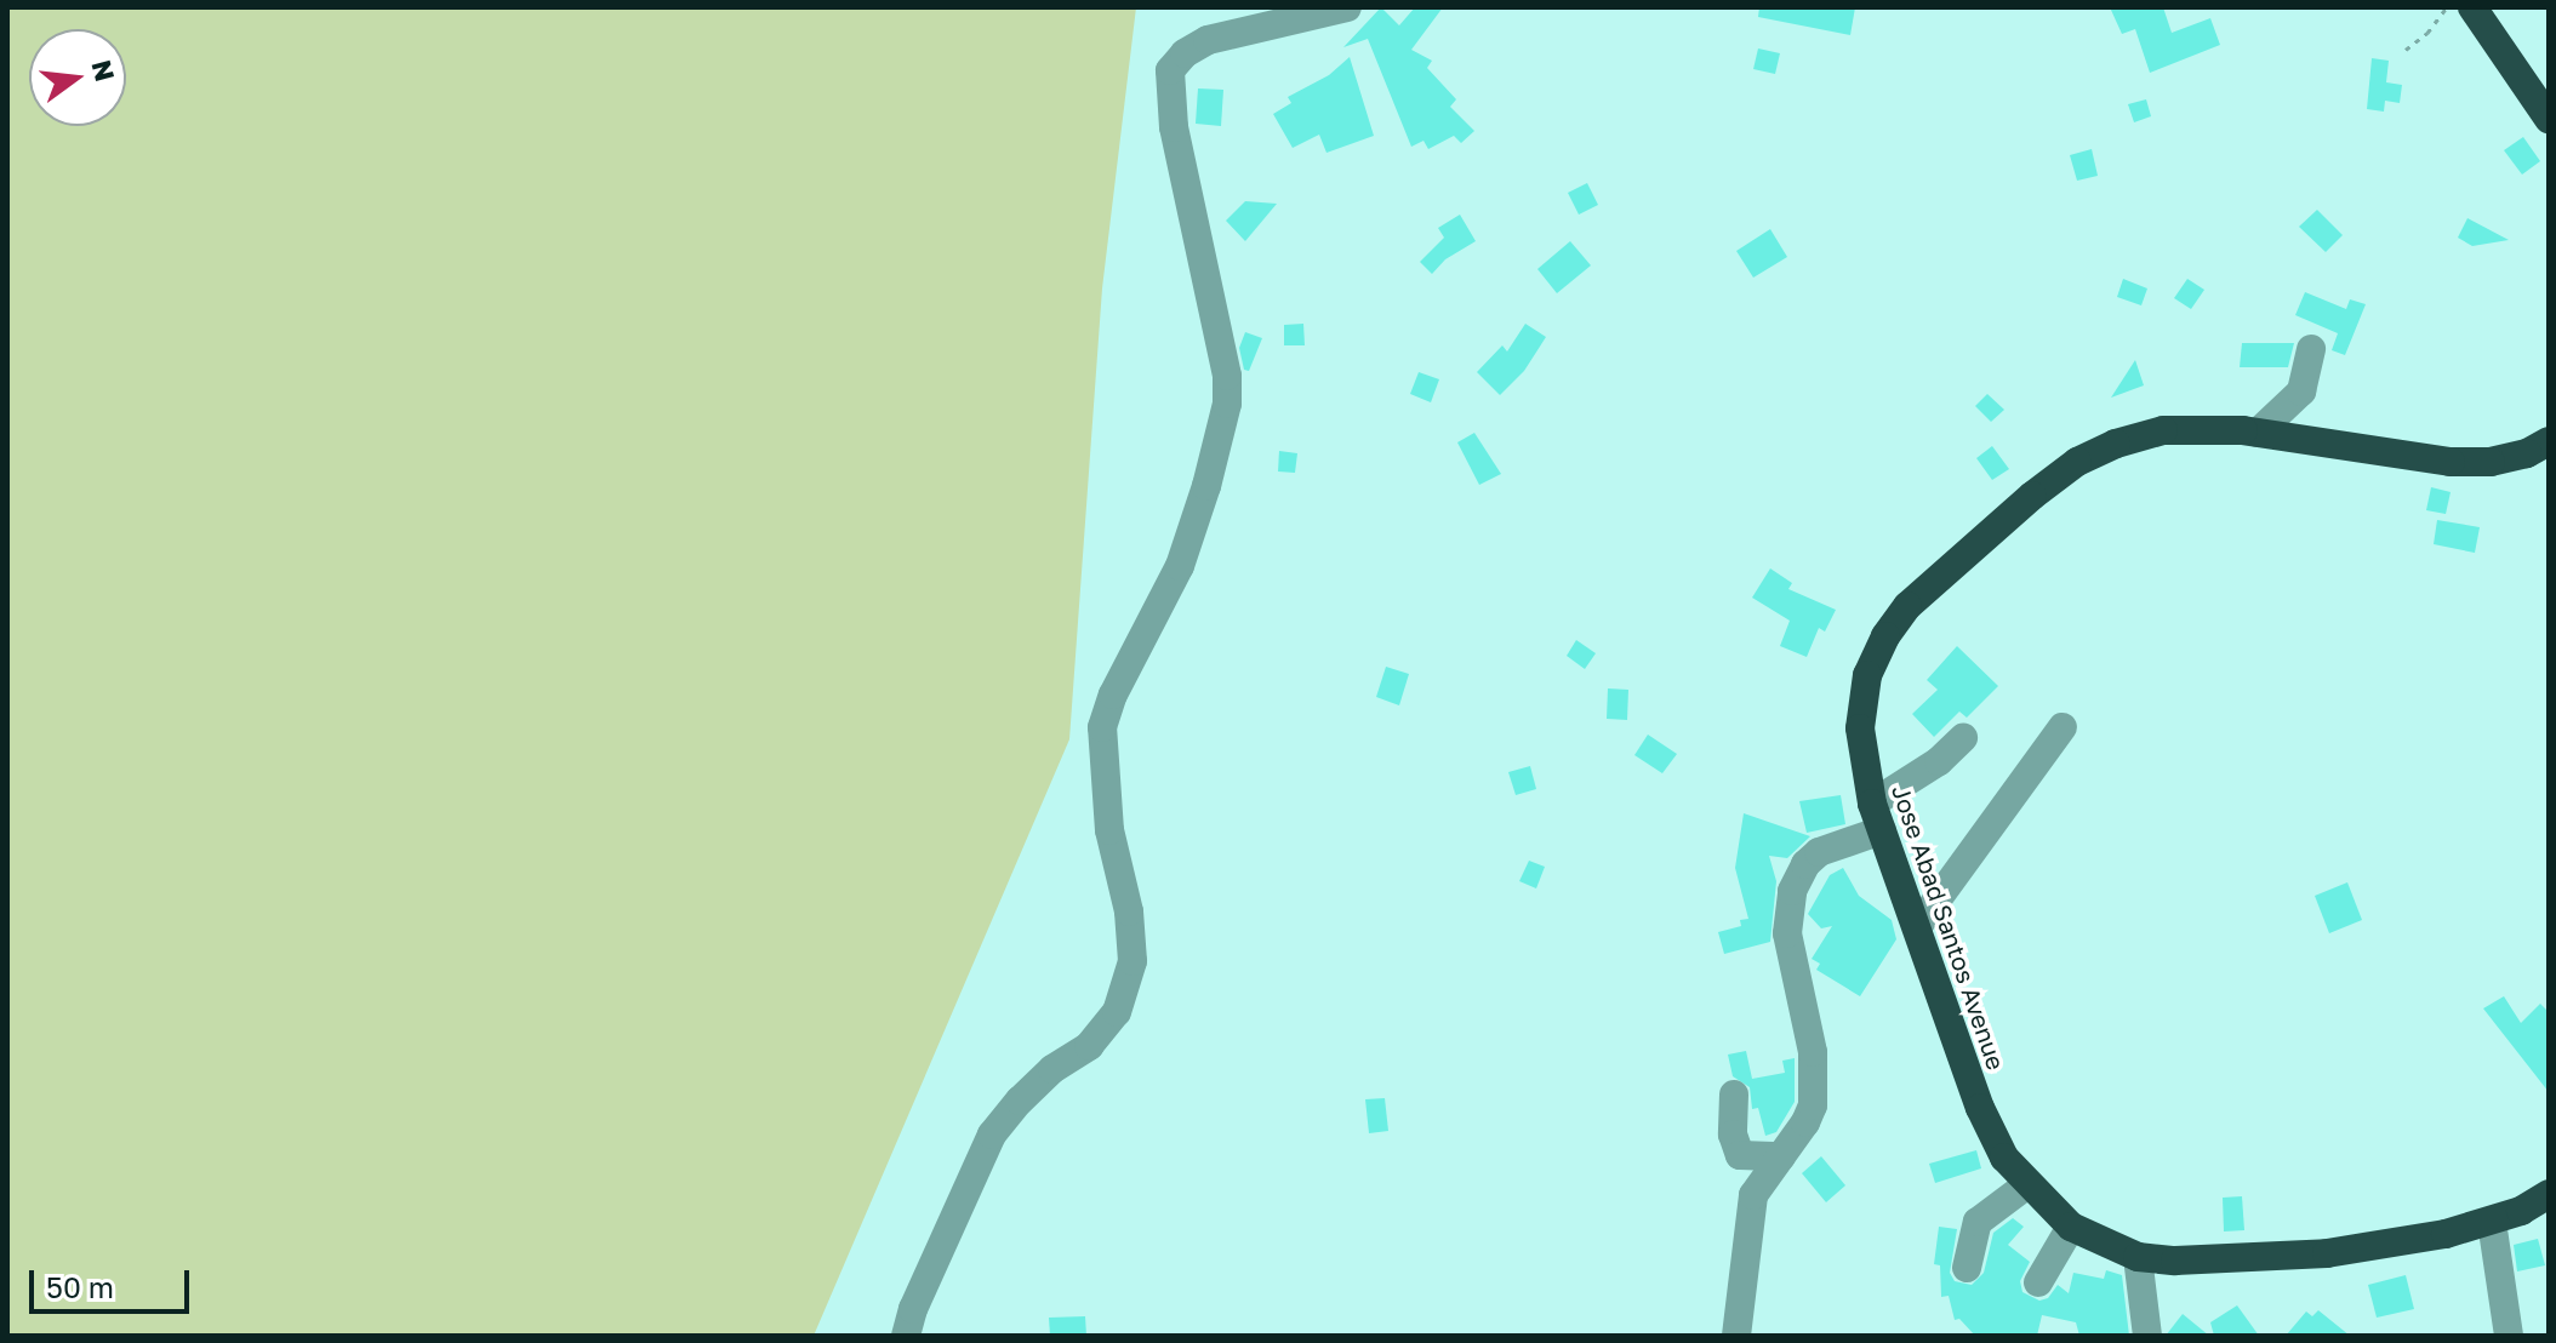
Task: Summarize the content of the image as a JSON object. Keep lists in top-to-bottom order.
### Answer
{
  "streets": {
    "highway": ["Jose Abad Santos Avenue"]
  },
  "scale_bar": "50 m",
  "north": "right"
}
